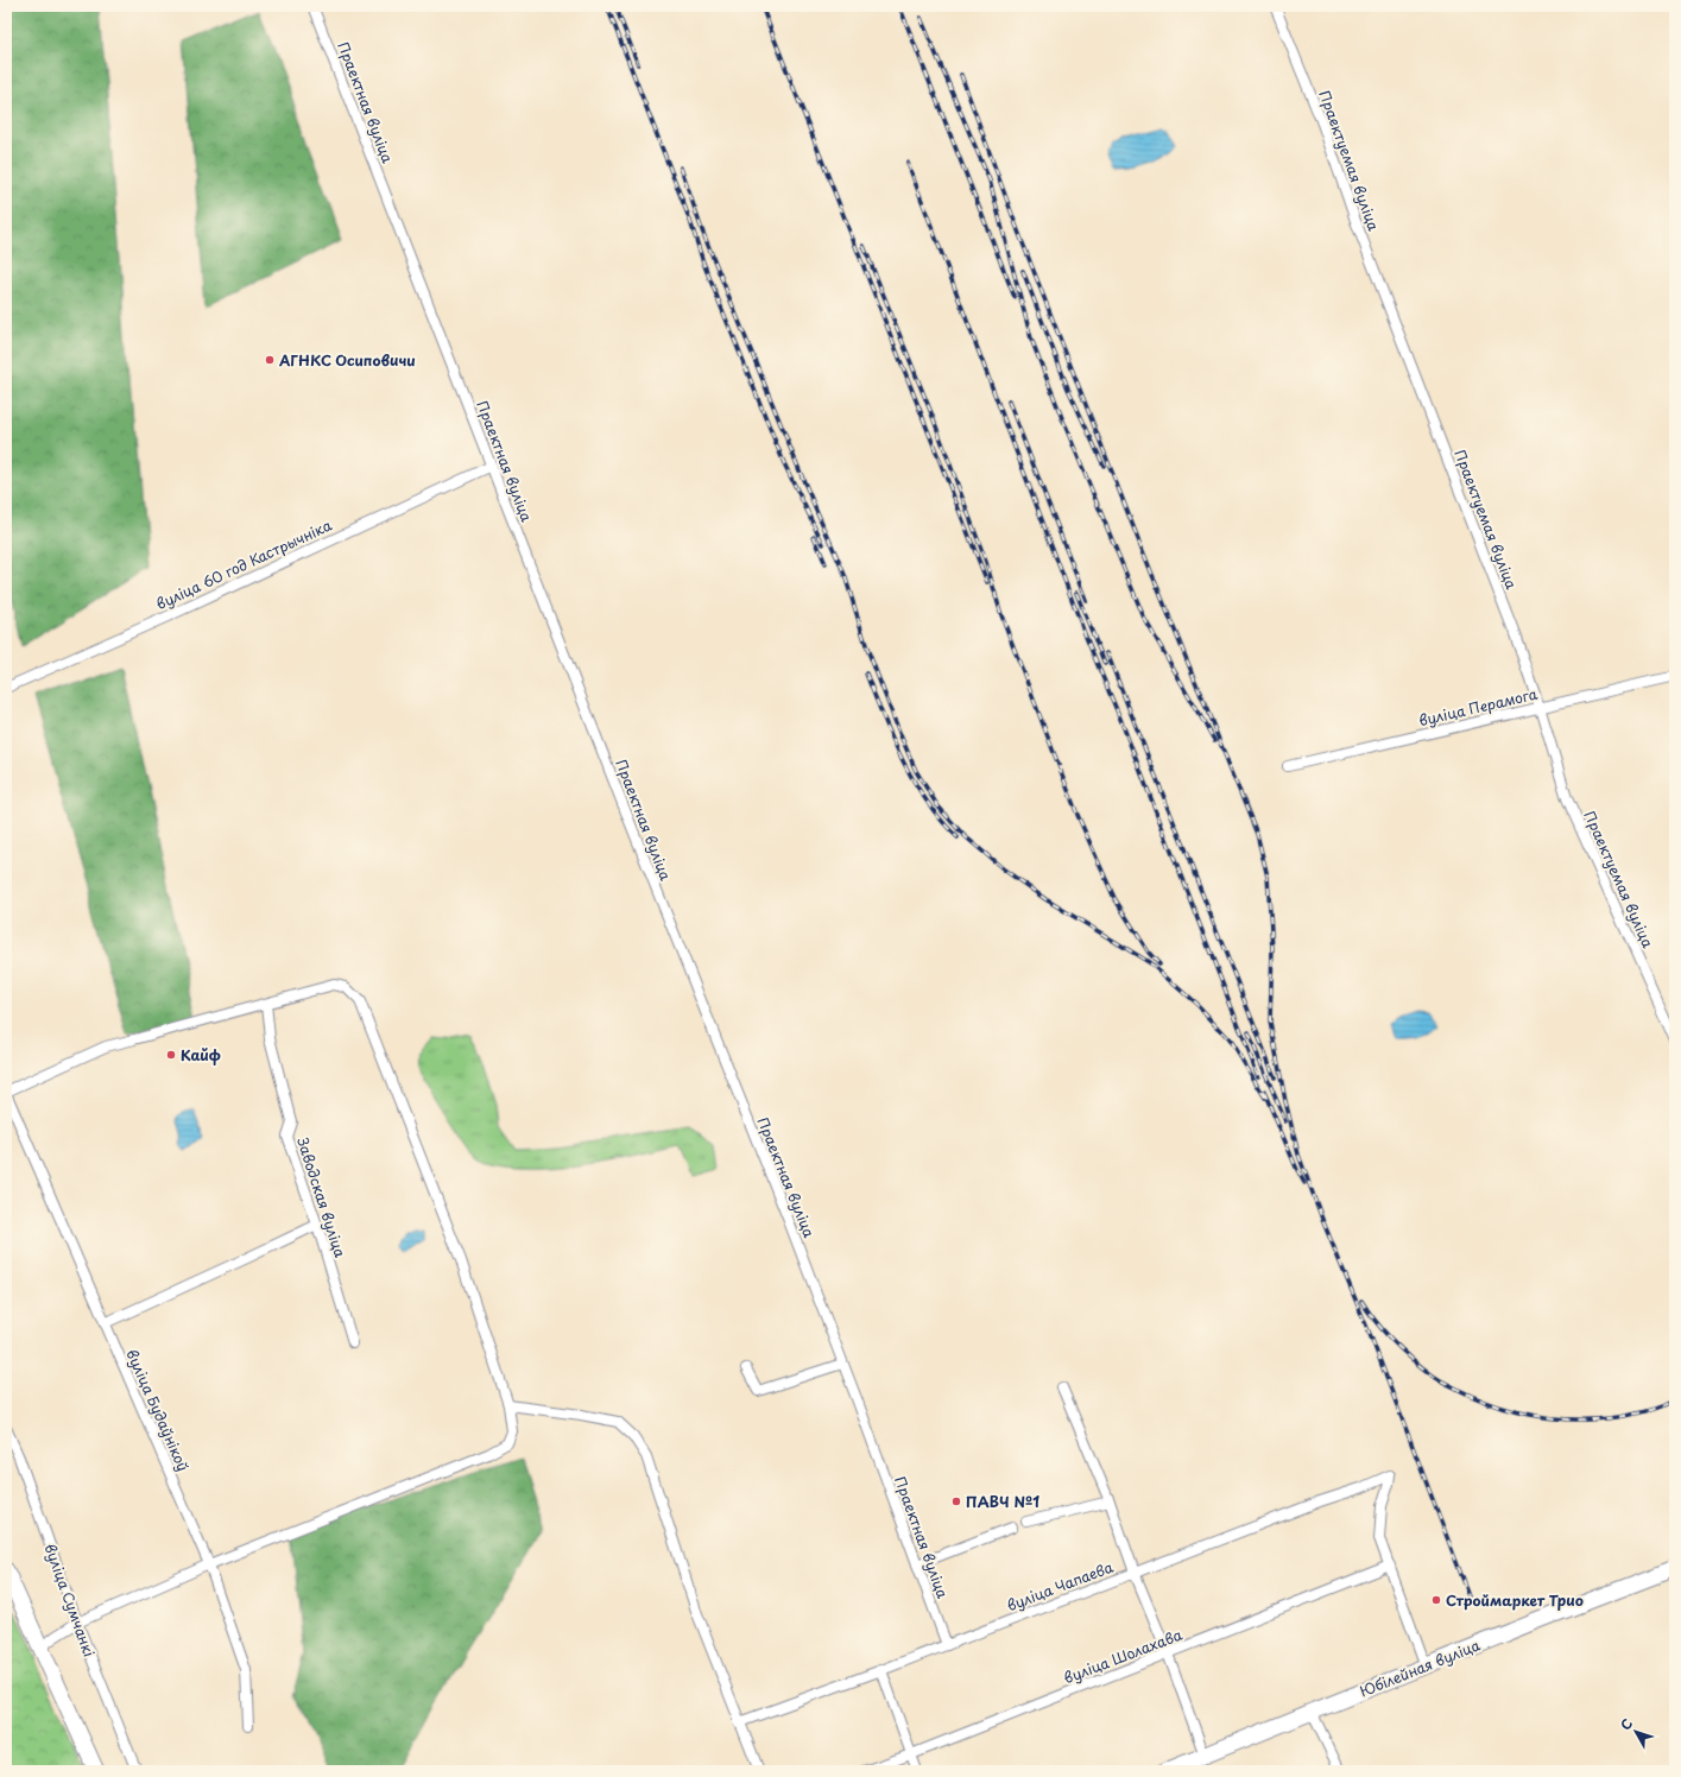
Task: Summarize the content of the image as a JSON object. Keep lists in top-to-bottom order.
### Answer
{
  "streets": {
    "main road": ["Юбілейная вуліца"],
    "street": [
      "Праектная вуліца",
      "Праектуемая вуліца",
      "вуліца 60 год Кастрычніка",
      "вуліца Перамога",
      "Заводская вуліца",
      "вуліца Будаўнікоў",
      "вуліца Чапаева",
      "вуліца Сумчанкі",
      "вуліца Шолахава"
    ]
  },
  "crossings": [
    ["Праектная вуліца", "вуліца 60 год Кастрычніка"],
    ["Праектная вуліца", "вуліца Чапаева"],
    ["Праектуемая вуліца", "вуліца Перамога"],
    ["вуліца Чапаева", "вуліца Шолахава"]
  ],
  "places": [
    "АГНКС Осиповичи",
    "Кайф",
    "ПАВЧ №1",
    "Строймаркет Трио"
  ],
  "north": "top left"
}
